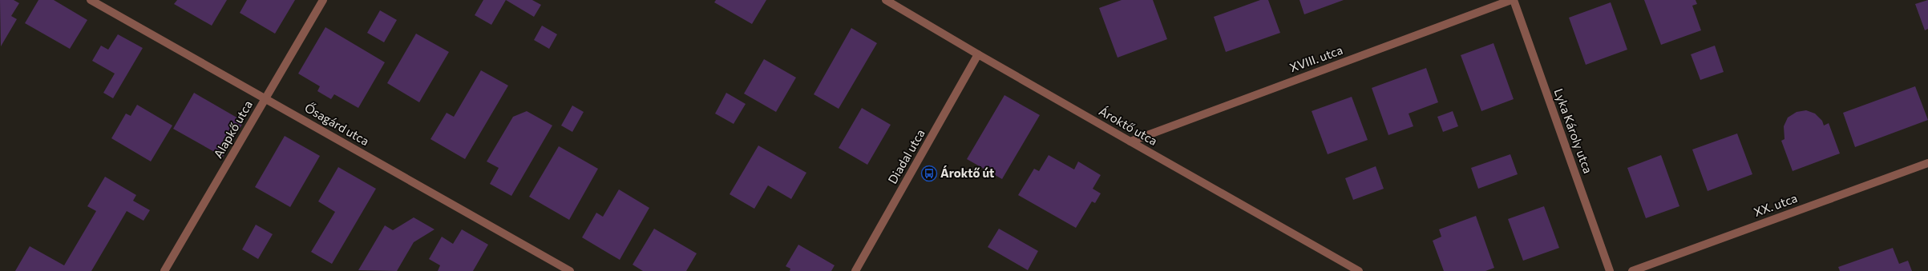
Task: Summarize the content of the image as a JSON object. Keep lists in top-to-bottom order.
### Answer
{
  "streets": {
    "street": [
      "XVIII. utca",
      "Ősagárd utca",
      "Ároktő utca",
      "Alapkő utca",
      "Lyka Károly utca",
      "Diadal utca",
      "XX. utca"
    ]
  },
  "crossings": [
    ["XVIII. utca", "Ároktő utca"],
    ["XVIII. utca", "Lyka Károly utca"],
    ["Ősagárd utca", "Alapkő utca"],
    ["Ároktő utca", "Diadal utca"]
  ],
  "places": {
    "bus stop": ["Ároktő út"]
  }
}
